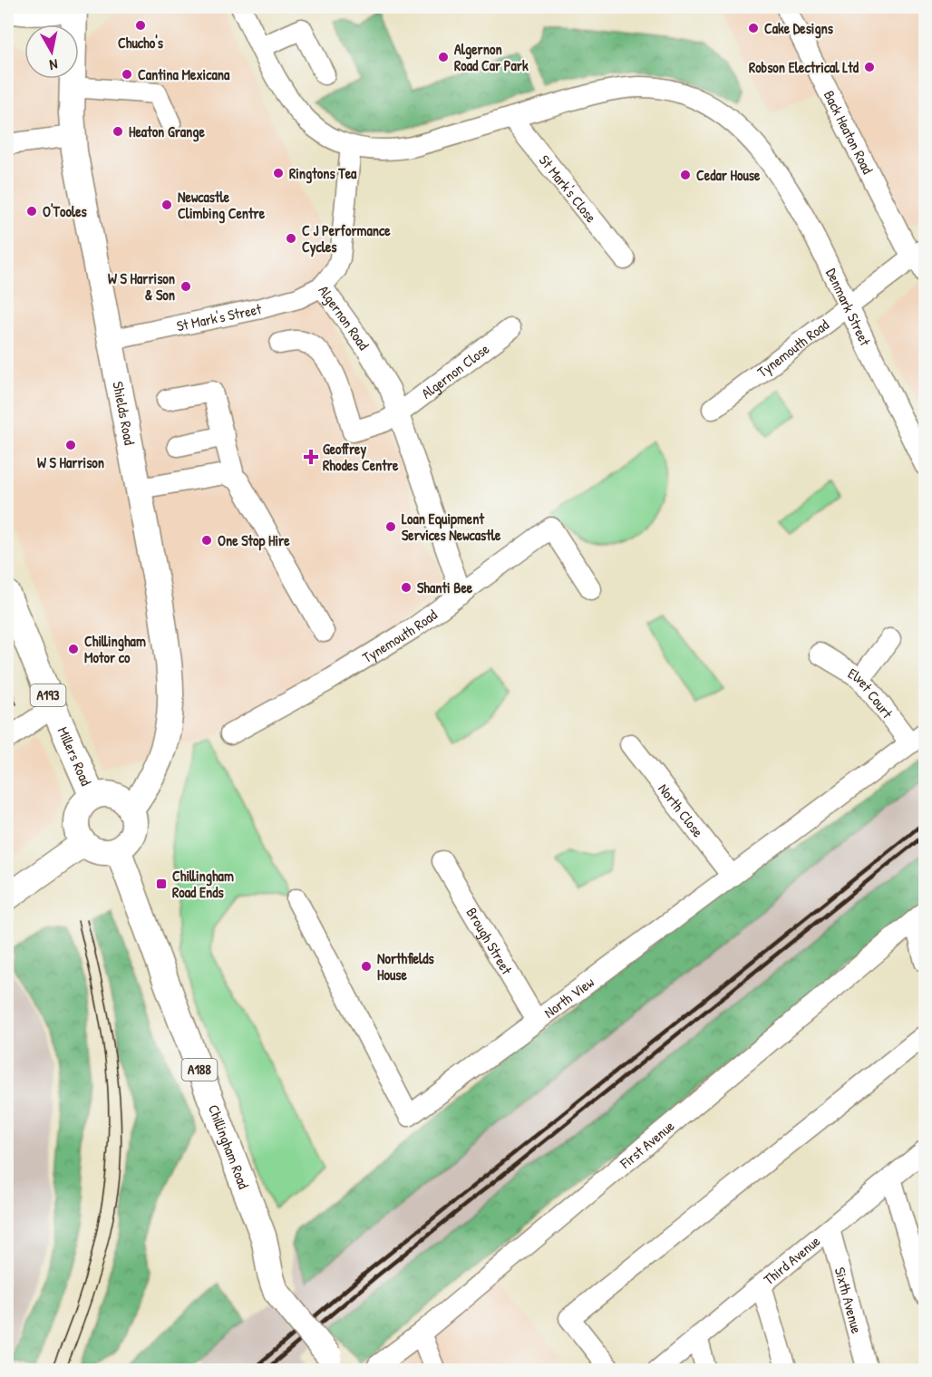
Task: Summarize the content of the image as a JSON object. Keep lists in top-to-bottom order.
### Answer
{
  "streets": {
    "main road": [
      "Shields Road",
      "A193",
      "Millers Road",
      "A188",
      "Chillingham Road"
    ],
    "street": [
      "Back Heaton Road",
      "St Mark's Close",
      "Denmark Street",
      "St Mark's Street",
      "Algernon Road",
      "Tynemouth Road",
      "Algernon Close",
      "Elvet Court",
      "North Close",
      "Brough Street",
      "North View",
      "First Avenue",
      "Third Avenue",
      "Sixth Avenue"
    ]
  },
  "crossings": [
    ["Back Heaton Road", "Tynemouth Road"],
    ["St Mark's Close", "Denmark Street"],
    ["Denmark Street", "Algernon Road"],
    ["Denmark Street", "Tynemouth Road"],
    ["St Mark's Street", "Algernon Road"],
    ["St Mark's Street", "Shields Road"],
    ["Algernon Road", "Tynemouth Road"],
    ["Algernon Road", "Algernon Close"],
    ["Shields Road", "Millers Road"],
    ["Shields Road", "Chillingham Road"],
    ["Elvet Court", "North View"],
    ["Millers Road", "Chillingham Road"],
    ["North Close", "North View"],
    ["Brough Street", "North View"],
    ["Third Avenue", "Sixth Avenue"]
  ],
  "places": {
    "other": [
      "Chucho's",
      "Cake Designs",
      "Algernon Road Car Park",
      "Robson Electrical Ltd",
      "Cantina Mexicana",
      "Heaton Grange",
      "Ringtons Tea",
      "Cedar House",
      "Newcastle Climbing Centre",
      "O'Tooles",
      "C J Performance Cycles",
      "W S Harrison & Son",
      "W S Harrison",
      "Loan Equipment Services Newcastle",
      "One Stop Hire",
      "Shanti Bee",
      "Chillingham Motor co",
      "Northfields House"
    ],
    "health": ["Geoffrey Rhodes Centre"],
    "transit": ["Chillingham Road Ends"]
  },
  "north": "bottom"
}
